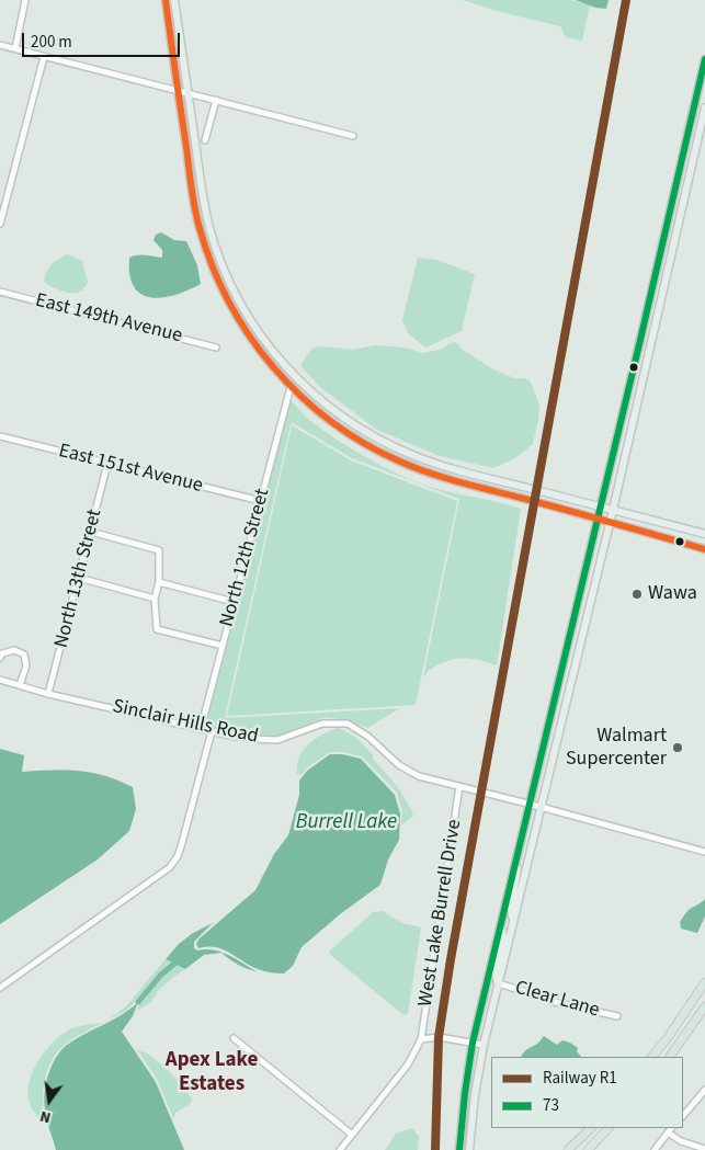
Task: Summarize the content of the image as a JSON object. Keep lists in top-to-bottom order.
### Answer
{
  "streets": {
    "street": [
      "East 149th Avenue",
      "East 151st Avenue",
      "North 12th Street",
      "North 13th Street",
      "Sinclair Hills Road",
      "West Lake Burrell Drive",
      "Clear Lane"
    ]
  },
  "crossings": [
    ["East 151st Avenue", "North 12th Street"],
    ["East 151st Avenue", "North 13th Street"],
    ["North 12th Street", "Sinclair Hills Road"],
    ["North 13th Street", "Sinclair Hills Road"],
    ["Sinclair Hills Road", "West Lake Burrell Drive"]
  ],
  "districts": ["Apex Lake Estates"],
  "water": ["Burrell Lake"],
  "places": ["Wawa", "Walmart Supercenter"],
  "lines": ["rail line R1", "transit line 73"],
  "legend": ["Railway R1", "73"],
  "scale_bar": "200 m",
  "north": "bottom"
}
